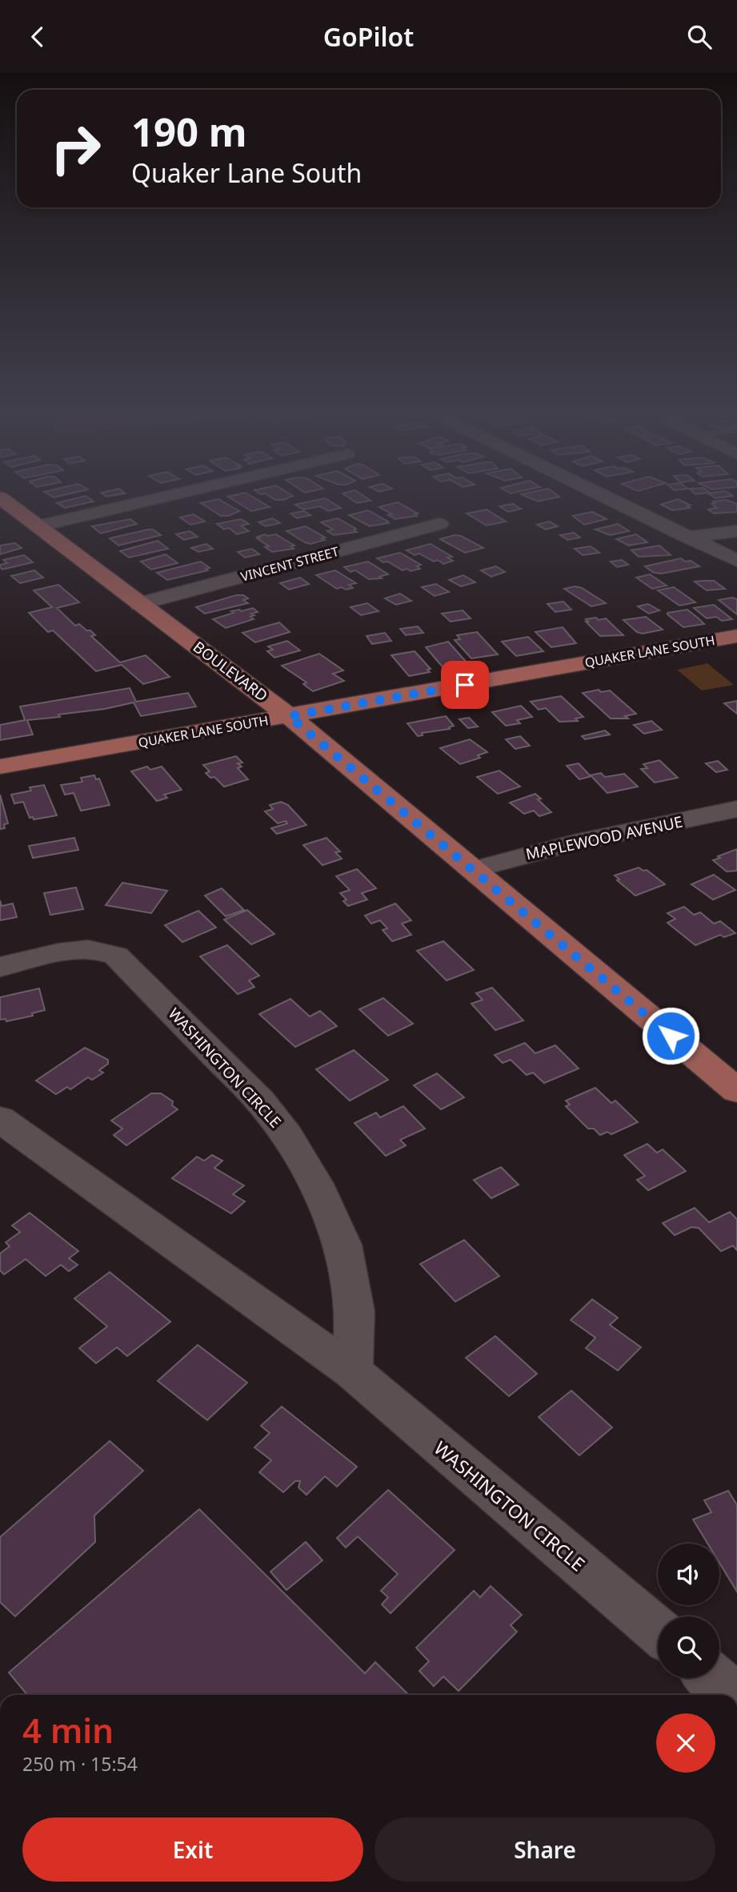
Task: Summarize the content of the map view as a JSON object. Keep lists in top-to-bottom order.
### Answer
{
  "streets": {
    "main road": ["QUAKER LANE SOUTH", "BOULEVARD"],
    "street": ["VINCENT STREET", "MAPLEWOOD AVENUE", "WASHINGTON CIRCLE"]
  },
  "crossings": [
    ["VINCENT STREET", "BOULEVARD"],
    ["QUAKER LANE SOUTH", "BOULEVARD"],
    ["BOULEVARD", "MAPLEWOOD AVENUE"]
  ],
  "page": {
    "header": "GoPilot",
    "turn": ["190 m", "Quaker Lane South"],
    "heading": ["4 min", "250 m · 15:54"],
    "buttons": ["Exit", "Share"]
  }
}
